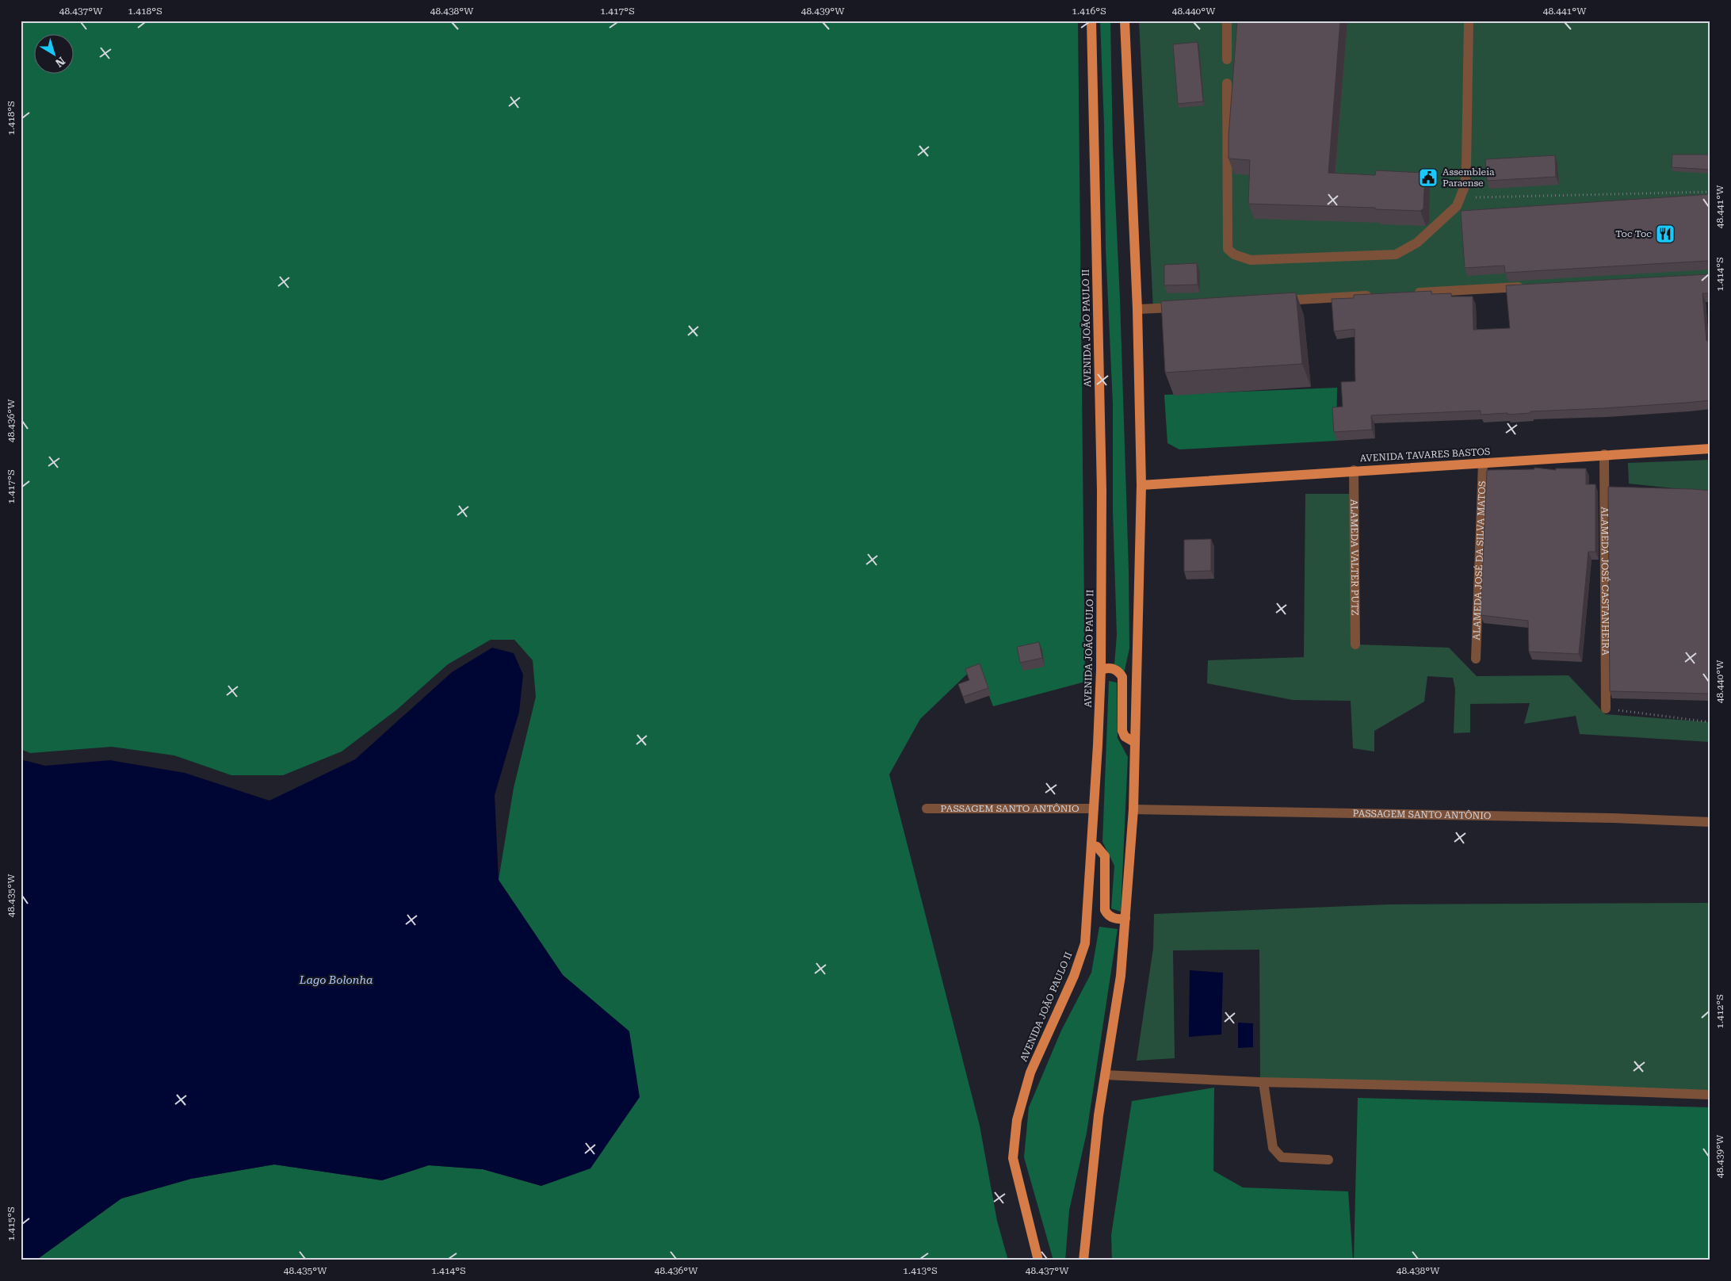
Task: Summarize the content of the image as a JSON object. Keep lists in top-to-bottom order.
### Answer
{
  "streets": {
    "main road": ["AVENIDA JOÃO PAULO II", "AVENIDA TAVARES BASTOS"],
    "street": [
      "ALAMEDA VALTER PUTZ",
      "ALAMEDA JOSÉ DA SILVA MATOS",
      "ALAMEDA JOSÉ CASTANHEIRA",
      "PASSAGEM SANTO ANTÔNIO"
    ]
  },
  "crossings": [
    ["AVENIDA JOÃO PAULO II", "PASSAGEM SANTO ANTÔNIO"],
    ["AVENIDA TAVARES BASTOS", "ALAMEDA VALTER PUTZ"],
    ["AVENIDA TAVARES BASTOS", "ALAMEDA JOSÉ DA SILVA MATOS"],
    ["AVENIDA TAVARES BASTOS", "ALAMEDA JOSÉ CASTANHEIRA"]
  ],
  "water": ["Lago Bolonha"],
  "places": {
    "public building": ["Assembleia Paraense"],
    "restaurant": ["Toc Toc"]
  },
  "north": "bottom right",
  "coordinates": [
    "48.437°W",
    "1.418°S",
    "48.438°W",
    "1.417°S",
    "48.439°W",
    "1.416°S",
    "48.440°W",
    "48.441°W",
    "1.414°S",
    "48.436°W",
    "48.435°W",
    "1.412°S",
    "1.415°S",
    "1.413°S"
  ]
}
